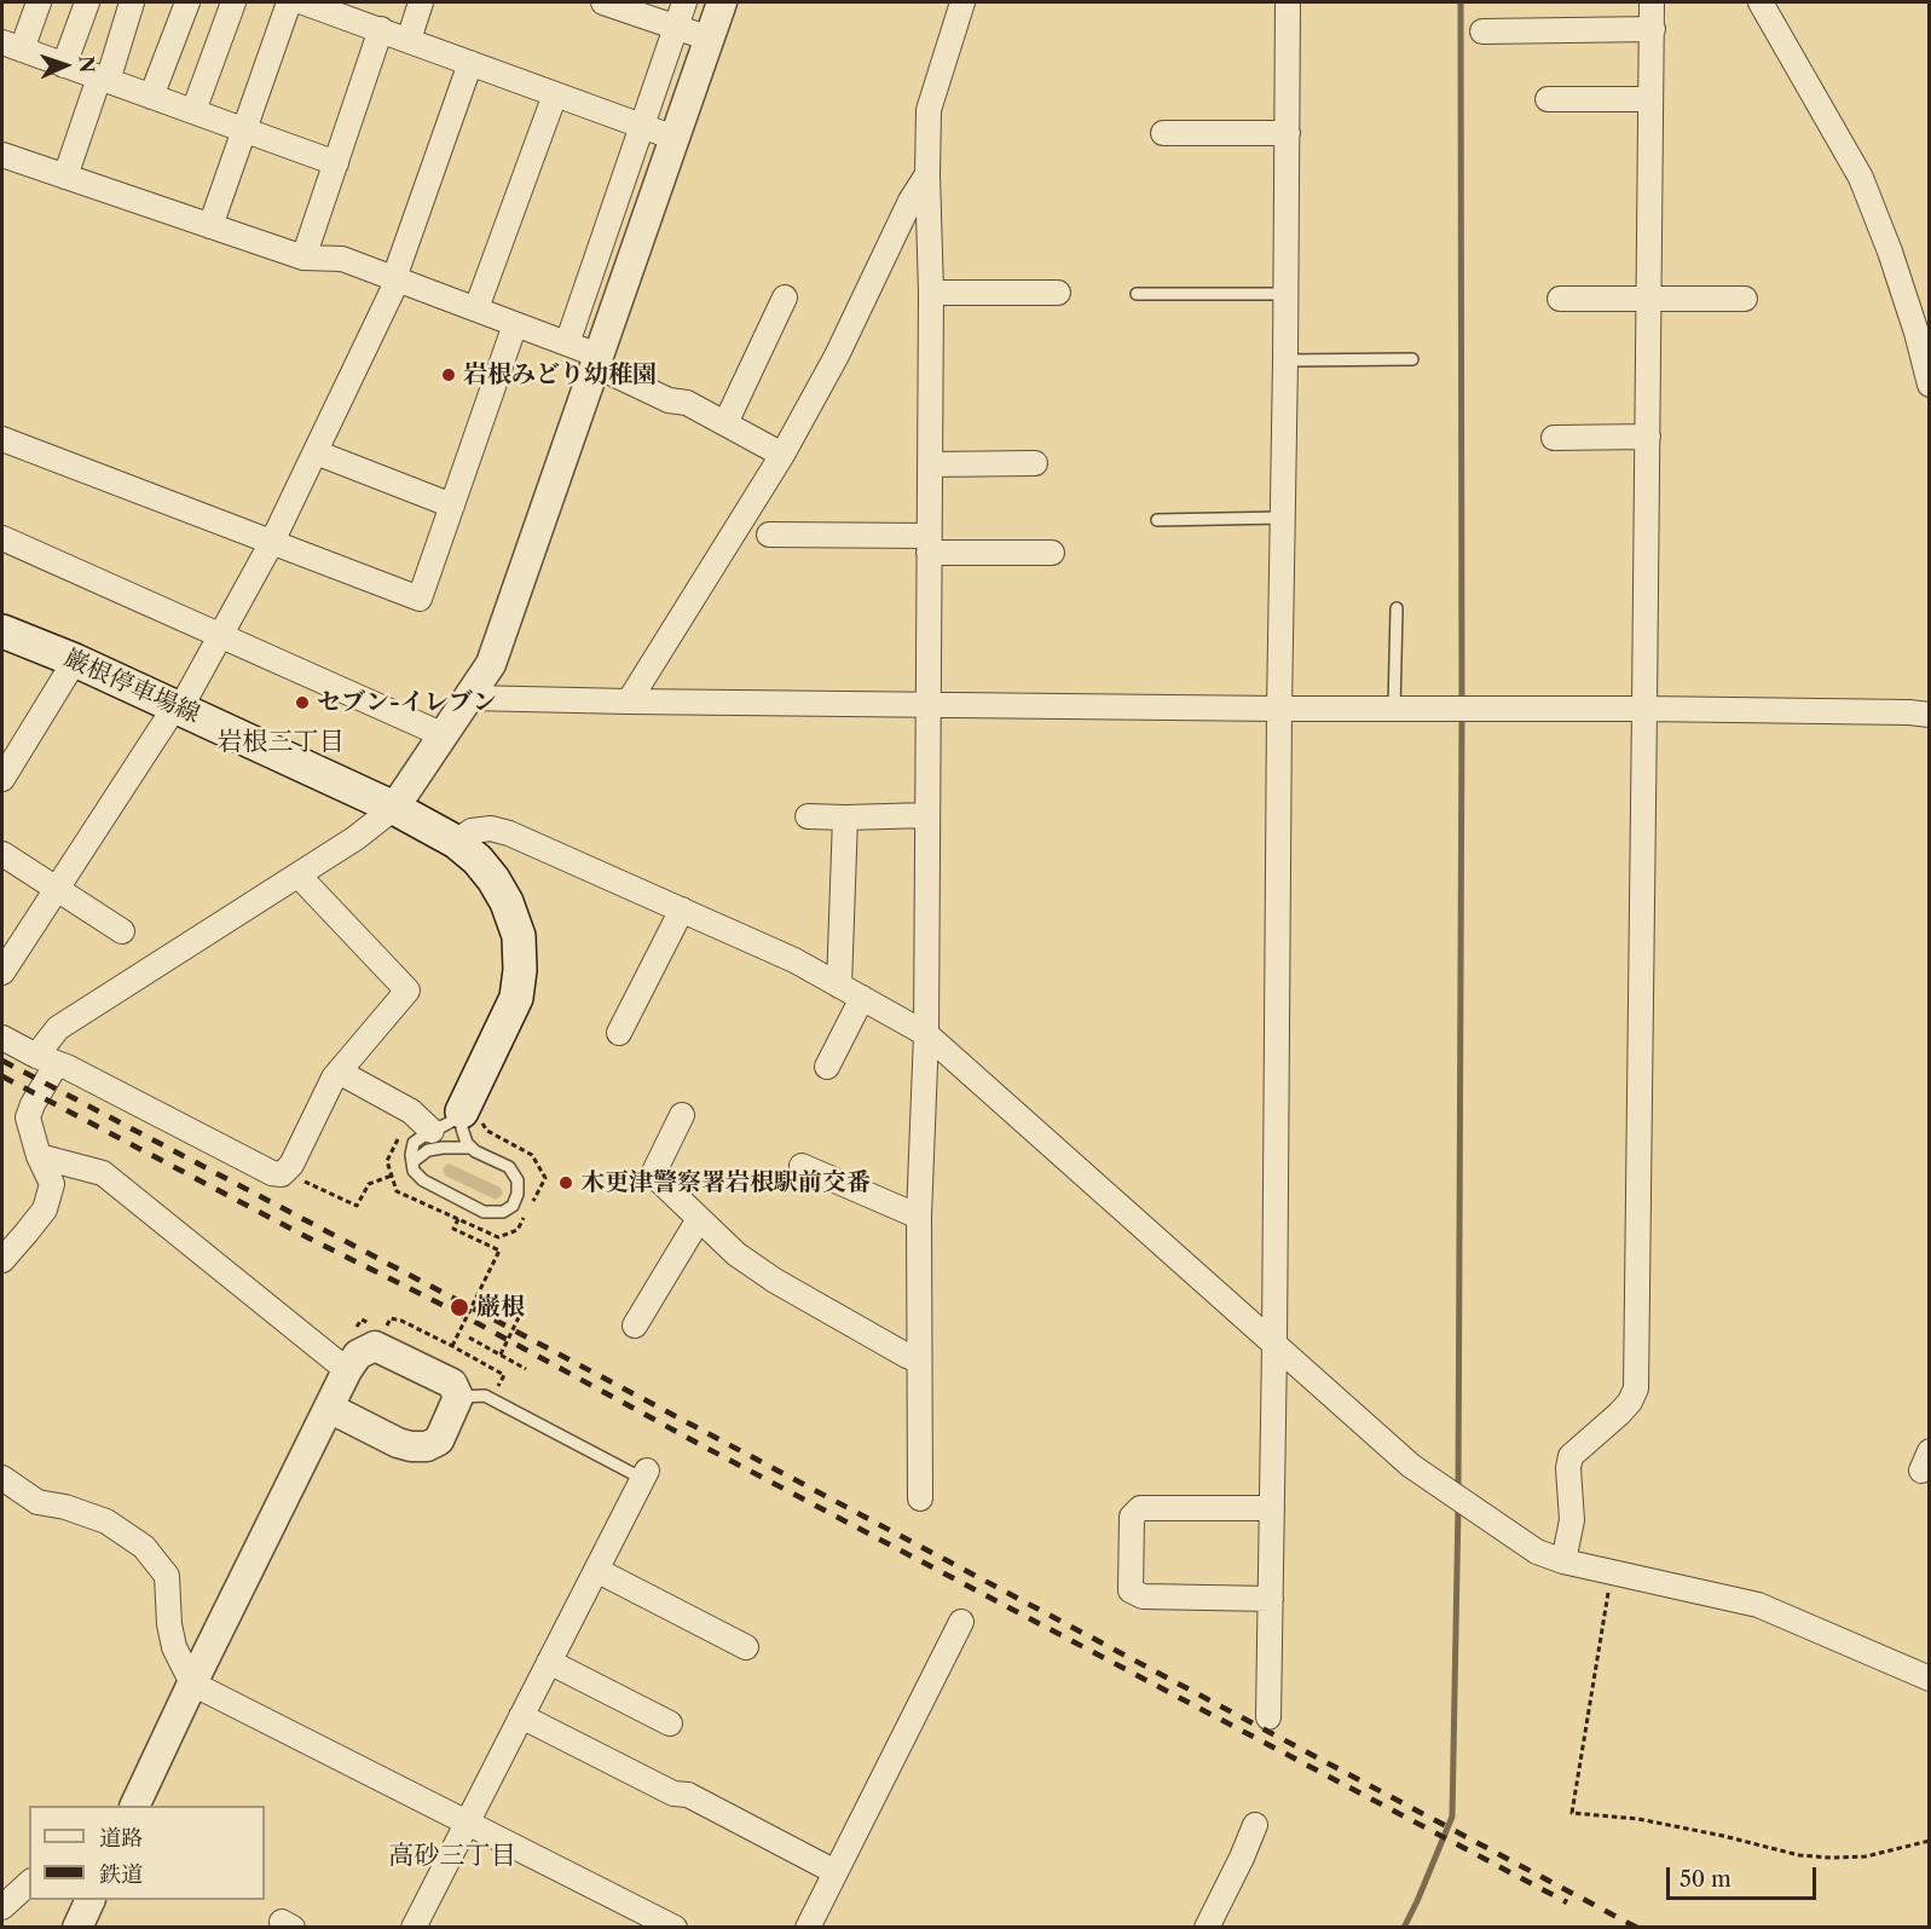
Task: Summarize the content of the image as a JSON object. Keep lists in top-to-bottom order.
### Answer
{
  "streets": {
    "main road": ["巌根停車場線"]
  },
  "districts": ["岩根三丁目", "高砂三丁目"],
  "places": [
    "岩根みどり幼稚園",
    "セブン-イレブン",
    "木更津警察署岩根駅前交番",
    "巌根"
  ],
  "legend": ["道路", "鉄道"],
  "scale_bar": "50 m",
  "north": "right"
}
